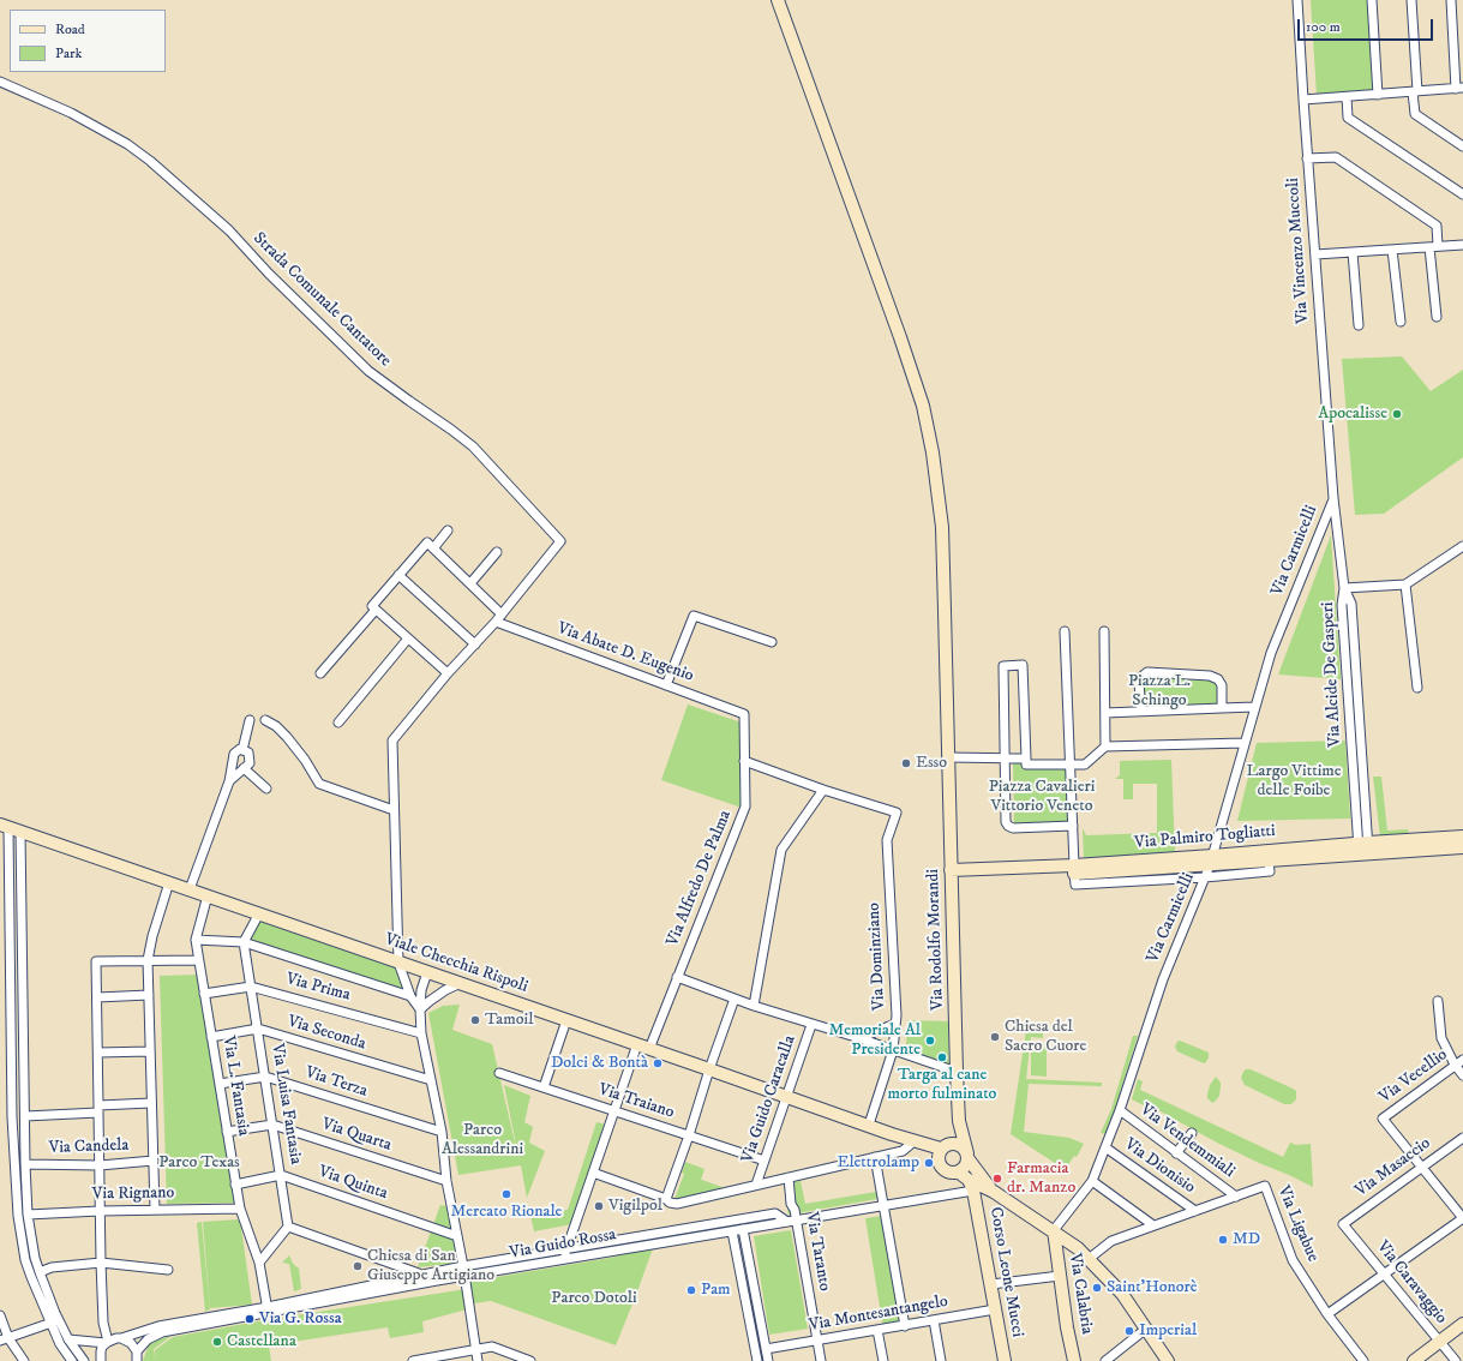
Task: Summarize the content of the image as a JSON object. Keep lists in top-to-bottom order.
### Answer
{
  "streets": {
    "main road": [
      "Via Palmiro Togliatti",
      "Via Rodolfo Morandi",
      "Viale Checchia Rispoli",
      "Corso Leone Mucci",
      "Via Calabria"
    ],
    "street": [
      "Via Vincenzo Muccoli",
      "Strada Comunale Cantatore",
      "Via Carmicelli",
      "Via Abate D. Eugenio",
      "Via Alcide De Gasperi",
      "Via Alfredo De Palma",
      "Via Dominziano",
      "Via Prima",
      "Via Seconda",
      "Via Vecellio",
      "Via Terza",
      "Via L. Fantasia",
      "Via Guido Caracalla",
      "Via Traiano",
      "Via Luisa Fantasia",
      "Via Quarta",
      "Via Vendemmiali",
      "Via Candela",
      "Via Dionisio",
      "Via Masaccio",
      "Via Quinta",
      "Via Rignano",
      "Via Ligabue",
      "Via Guido Rossa",
      "Via Taranto",
      "Via Caravaggio",
      "Via Montesantangelo"
    ]
  },
  "crossings": [
    ["Via Vincenzo Muccoli", "Via Carmicelli"],
    ["Via Vincenzo Muccoli", "Via Alcide De Gasperi"],
    ["Strada Comunale Cantatore", "Via Abate D. Eugenio"],
    ["Strada Comunale Cantatore", "Viale Checchia Rispoli"],
    ["Via Carmicelli", "Via Palmiro Togliatti"],
    ["Via Carmicelli", "Viale Checchia Rispoli"],
    ["Via Carmicelli", "Via Vendemmiali"],
    ["Via Carmicelli", "Via Dionisio"],
    ["Via Carmicelli", "Via Calabria"],
    ["Via Abate D. Eugenio", "Via Alfredo De Palma"],
    ["Via Alcide De Gasperi", "Via Palmiro Togliatti"],
    ["Via Palmiro Togliatti", "Via Rodolfo Morandi"],
    ["Via Alfredo De Palma", "Viale Checchia Rispoli"],
    ["Via Rodolfo Morandi", "Viale Checchia Rispoli"],
    ["Via Dominziano", "Viale Checchia Rispoli"],
    ["Viale Checchia Rispoli", "Via Guido Caracalla"],
    ["Viale Checchia Rispoli", "Via Ligabue"],
    ["Viale Checchia Rispoli", "Via Guido Rossa"],
    ["Viale Checchia Rispoli", "Corso Leone Mucci"],
    ["Viale Checchia Rispoli", "Via Calabria"],
    ["Via Prima", "Via L. Fantasia"],
    ["Via Prima", "Via Luisa Fantasia"],
    ["Via Seconda", "Via L. Fantasia"],
    ["Via Seconda", "Via Luisa Fantasia"],
    ["Via Vecellio", "Via Masaccio"],
    ["Via Terza", "Via L. Fantasia"],
    ["Via Terza", "Via Luisa Fantasia"],
    ["Via L. Fantasia", "Via Quarta"],
    ["Via L. Fantasia", "Via Quinta"],
    ["Via L. Fantasia", "Via Rignano"],
    ["Via L. Fantasia", "Via Guido Rossa"],
    ["Via Guido Caracalla", "Via Traiano"],
    ["Via Luisa Fantasia", "Via Quarta"],
    ["Via Luisa Fantasia", "Via Quinta"],
    ["Via Vendemmiali", "Via Ligabue"],
    ["Via Dionisio", "Via Ligabue"],
    ["Via Masaccio", "Via Caravaggio"],
    ["Via Guido Rossa", "Via Taranto"],
    ["Via Guido Rossa", "Corso Leone Mucci"],
    ["Via Taranto", "Via Montesantangelo"],
    ["Corso Leone Mucci", "Via Montesantangelo"]
  ],
  "parks": [
    "Piazza L. Schingo",
    "Largo Vittime delle Foibe",
    "Piazza Cavalieri Vittorio Veneto",
    "Parco Alessandrini",
    "Parco Texas",
    "Parco Dotoli"
  ],
  "places": [
    "Apocalisse",
    "Esso",
    "Tamoil",
    "Chiesa del Sacro Cuore",
    "Memoriale Al Presidente",
    "Targa al cane morto fulminato",
    "Dolci & Bontà",
    "Elettrolamp",
    "Farmacia dr. Manzo",
    "Mercato Rionale",
    "Vigilpol",
    "MD",
    "Chiesa di San Giuseppe Artigiano",
    "Saint'Honorè",
    "Pam",
    "Via G. Rossa",
    "Imperial",
    "Castellana"
  ],
  "legend": ["Road", "Park"],
  "scale_bar": "100 m"
}
